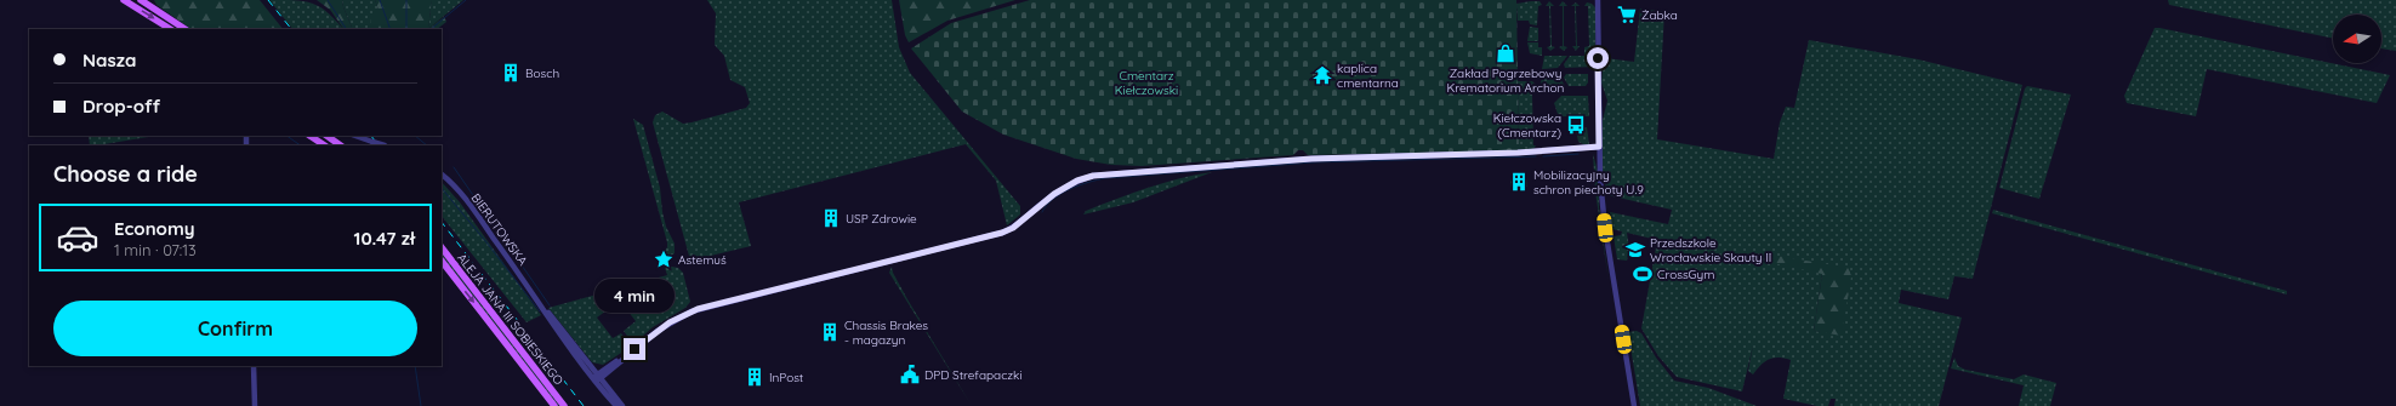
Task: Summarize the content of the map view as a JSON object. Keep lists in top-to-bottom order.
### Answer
{
  "streets": {
    "main road": ["ALEJA JANA III SOBIESKIEGO"],
    "street": ["BIERUTOWSKA"]
  },
  "parks": ["Cmentarz Kiełczowski"],
  "places": {
    "supermarket": ["Żabka"],
    "shop": ["Zakład Pogrzebowy Krematorium Archon"],
    "building": [
      "Bosch",
      "Mobilizacyjny schron piechoty U.9",
      "USP Zdrowie",
      "Chassis Brakes - magazyn",
      "InPost"
    ],
    "temple": ["kaplica cmentarna"],
    "bus stop": ["Kiełczowska (Cmentarz)"],
    "school or university": ["Przedszkole Wrocławskie Skauty II"],
    "place": ["Astemuś"],
    "sports": ["CrossGym"],
    "public building": ["DPD Strefapaczki"]
  },
  "north": "left",
  "page": {
    "banner": ["Nasza", "Drop-off"],
    "heading": "Choose a ride",
    "list": [
      {
        "name": "Economy",
        "note": "1 min · 07:13",
        "value": "10.47 zł"
      }
    ],
    "bubble": "4 min",
    "buttons": "Confirm"
  }
}
